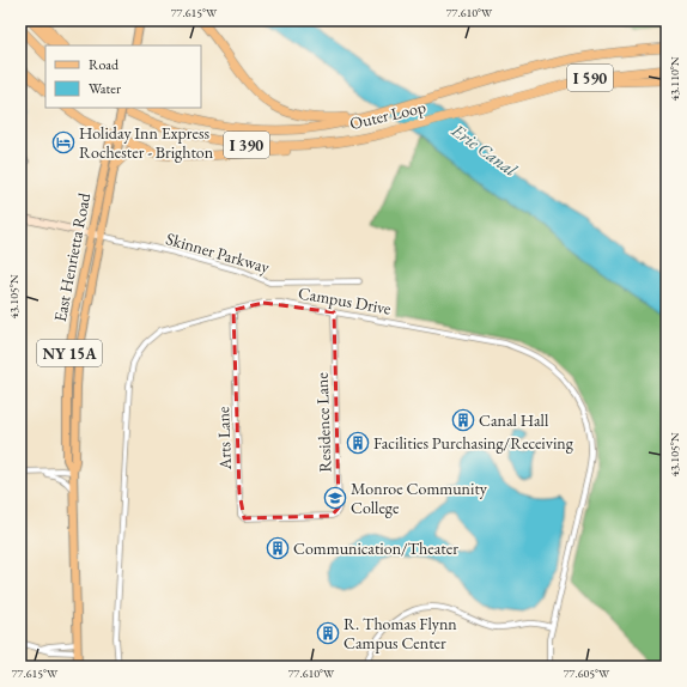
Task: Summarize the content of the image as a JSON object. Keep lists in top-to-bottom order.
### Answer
{
  "streets": {
    "highway": ["I 590", "Outer Loop", "I 390"],
    "main road": ["East Henrietta Road", "NY 15A"],
    "street": [
      "Skinner Parkway",
      "Campus Drive",
      "Residence Lane",
      "Arts Lane"
    ]
  },
  "crossings": [
    ["Outer Loop", "I 390"],
    ["Skinner Parkway", "East Henrietta Road"],
    ["Campus Drive", "Residence Lane"],
    ["Campus Drive", "Arts Lane"],
    ["Residence Lane", "Arts Lane"]
  ],
  "water": ["Erie Canal"],
  "places": {
    "hotel": ["Holiday Inn Express Rochester - Brighton"],
    "building": [
      "Canal Hall",
      "Facilities Purchasing/Receiving",
      "Communication/Theater",
      "R. Thomas Flynn Campus Center"
    ],
    "school or university": ["Monroe Community College"]
  },
  "legend": ["Road", "Water"],
  "coordinates": [
    "77.615°W",
    "77.610°W",
    "43.110°N",
    "43.105°N",
    "77.605°W"
  ]
}
